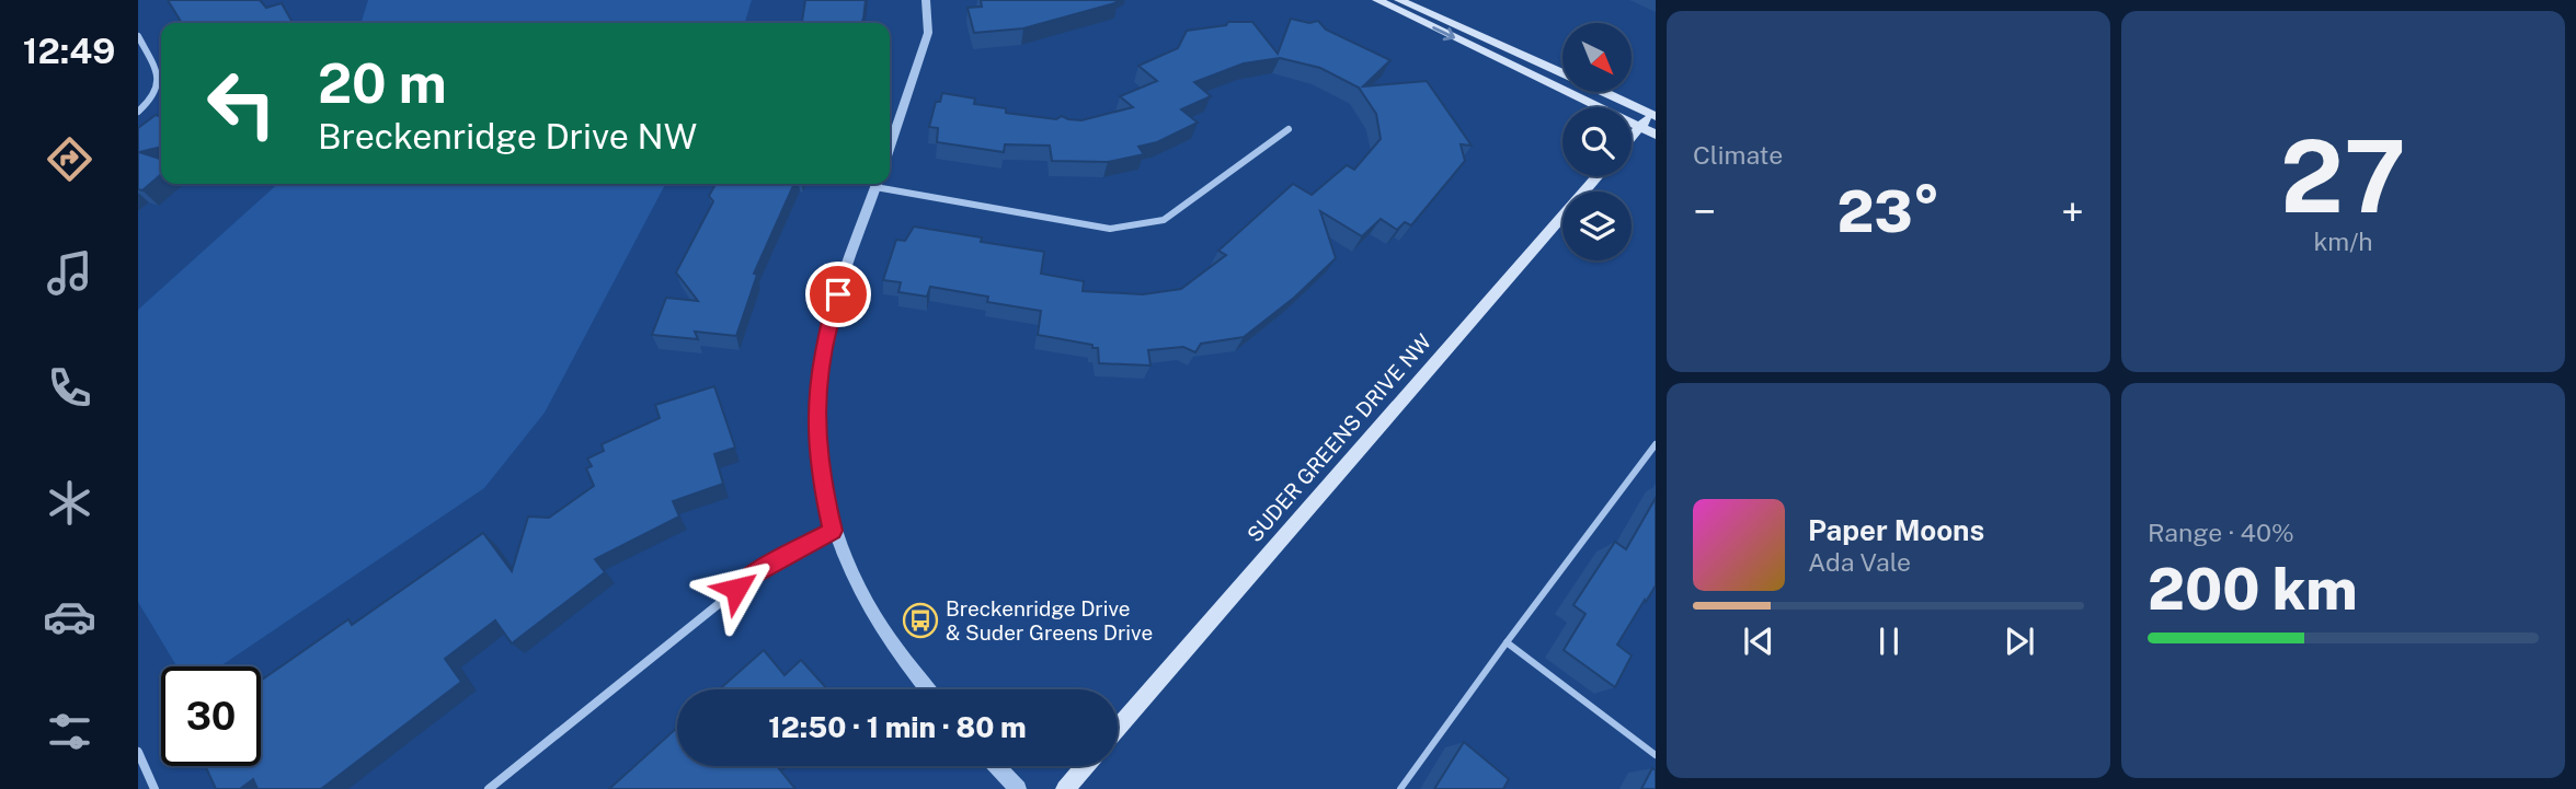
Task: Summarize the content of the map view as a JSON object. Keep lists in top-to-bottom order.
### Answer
{
  "streets": {
    "main road": ["SUDER GREENS DRIVE NW"]
  },
  "places": {
    "bus stop": ["Breckenridge Drive & Suder Greens Drive"]
  },
  "north": "bottom right",
  "page": {
    "tabs": "12:49",
    "tile": [
      "Climate",
      ["27", "km/h"],
      ["Range · 40%", "200 km"]
    ],
    "turn": ["20 m", "Breckenridge Drive NW"],
    "heat": ["−", "23°", "+"],
    "song": ["Paper Moons", "Ada Vale"],
    "limit": "30",
    "trip": "12:50 · 1 min · 80 m"
  }
}
